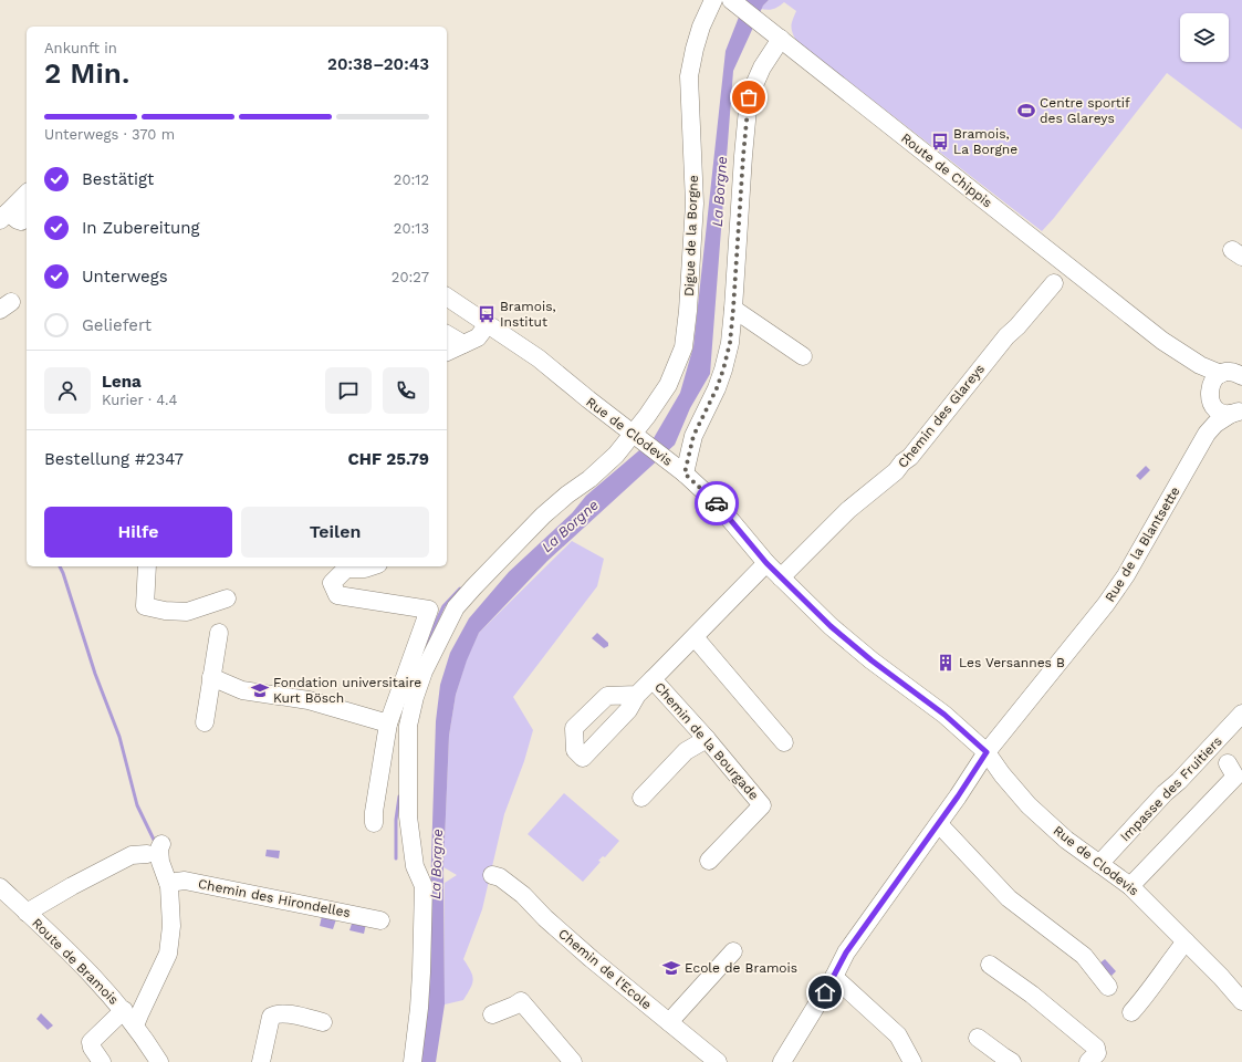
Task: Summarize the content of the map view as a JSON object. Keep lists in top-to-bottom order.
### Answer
{
  "streets": {
    "street": [
      "Route de Chippis",
      "Digue de la Borgne",
      "Chemin des Glareys",
      "Rue de Clodevis",
      "Rue de la Blantsette",
      "Chemin de la Bourgade",
      "Impasse des Fruitiers",
      "Chemin des Hirondelles",
      "Route de Bramois",
      "Chemin de l'Ecole"
    ]
  },
  "crossings": [
    ["Route de Chippis", "Rue de la Blantsette"],
    ["Digue de la Borgne", "Rue de Clodevis"],
    ["Chemin des Glareys", "Rue de Clodevis"],
    ["Rue de Clodevis", "Rue de la Blantsette"],
    ["Rue de Clodevis", "Chemin de la Bourgade"],
    ["Rue de Clodevis", "Impasse des Fruitiers"]
  ],
  "water": ["La Borgne"],
  "places": {
    "sports": ["Centre sportif des Glareys"],
    "bus stop": ["Bramois, La Borgne", "Bramois, Institut"],
    "building": ["Les Versannes B"],
    "school or university": ["Fondation universitaire Kurt Bösch", "Ecole de Bramois"]
  },
  "page": {
    "heading": ["2 Min.", "Ankunft in", "20:38–20:43"],
    "panel": [
      "Lena",
      "Kurier · 4.4",
      "Bestellung #2347",
      "CHF 25.79"
    ],
    "bar": "Unterwegs · 370 m",
    "list": [
      ["Bestätigt", "20:12"],
      ["In Zubereitung", "20:13"],
      ["Unterwegs", "20:27"],
      "Geliefert"
    ],
    "buttons": ["Hilfe", "Teilen"]
  }
}
